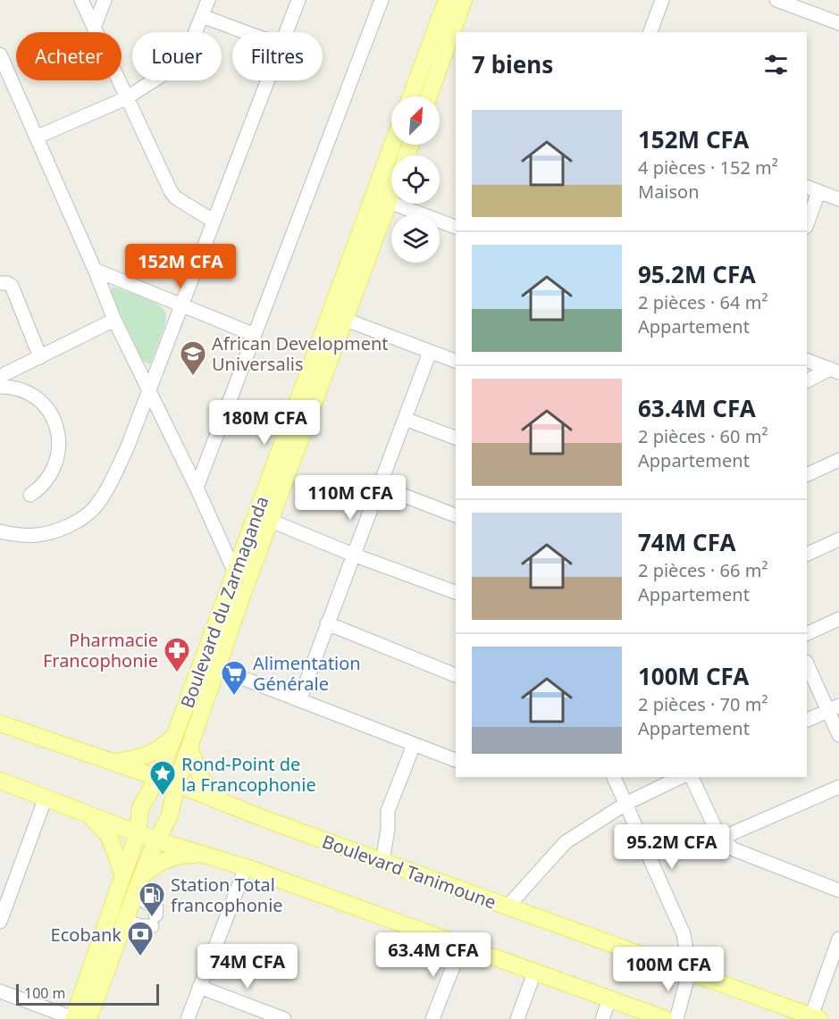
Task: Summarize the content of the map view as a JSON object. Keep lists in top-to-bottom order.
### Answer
{
  "streets": {
    "main road": ["Boulevard du Zarmaganda", "Boulevard Tanimoune"]
  },
  "crossings": [
    ["Boulevard du Zarmaganda", "Boulevard Tanimoune"]
  ],
  "places": {
    "school or university": ["African Development Universalis"],
    "pharmacy": ["Pharmacie Francophonie"],
    "supermarket": ["Alimentation Générale"],
    "place": ["Rond-Point de la Francophonie"],
    "fuel station": ["Station Total francophonie"],
    "bank": ["Ecobank"]
  },
  "scale_bar": "100 m",
  "north": "top right",
  "page": {
    "chip": ["Acheter", "Louer", "Filtres"],
    "heading": "7 biens",
    "list": [
      {
        "name": "152M CFA",
        "note": "4 pièces · 152 m² · Maison"
      },
      {
        "name": "95.2M CFA",
        "note": "2 pièces · 64 m² · Appartement"
      },
      {
        "name": "63.4M CFA",
        "note": "2 pièces · 60 m² · Appartement"
      },
      {
        "name": "74M CFA",
        "note": "2 pièces · 66 m² · Appartement"
      },
      {
        "name": "100M CFA",
        "note": "2 pièces · 70 m² · Appartement"
      }
    ],
    "price": [
      "152M CFA",
      "180M CFA",
      "110M CFA",
      "95.2M CFA",
      "63.4M CFA",
      "74M CFA",
      "100M CFA"
    ],
    "scale": "100 m"
  }
}
